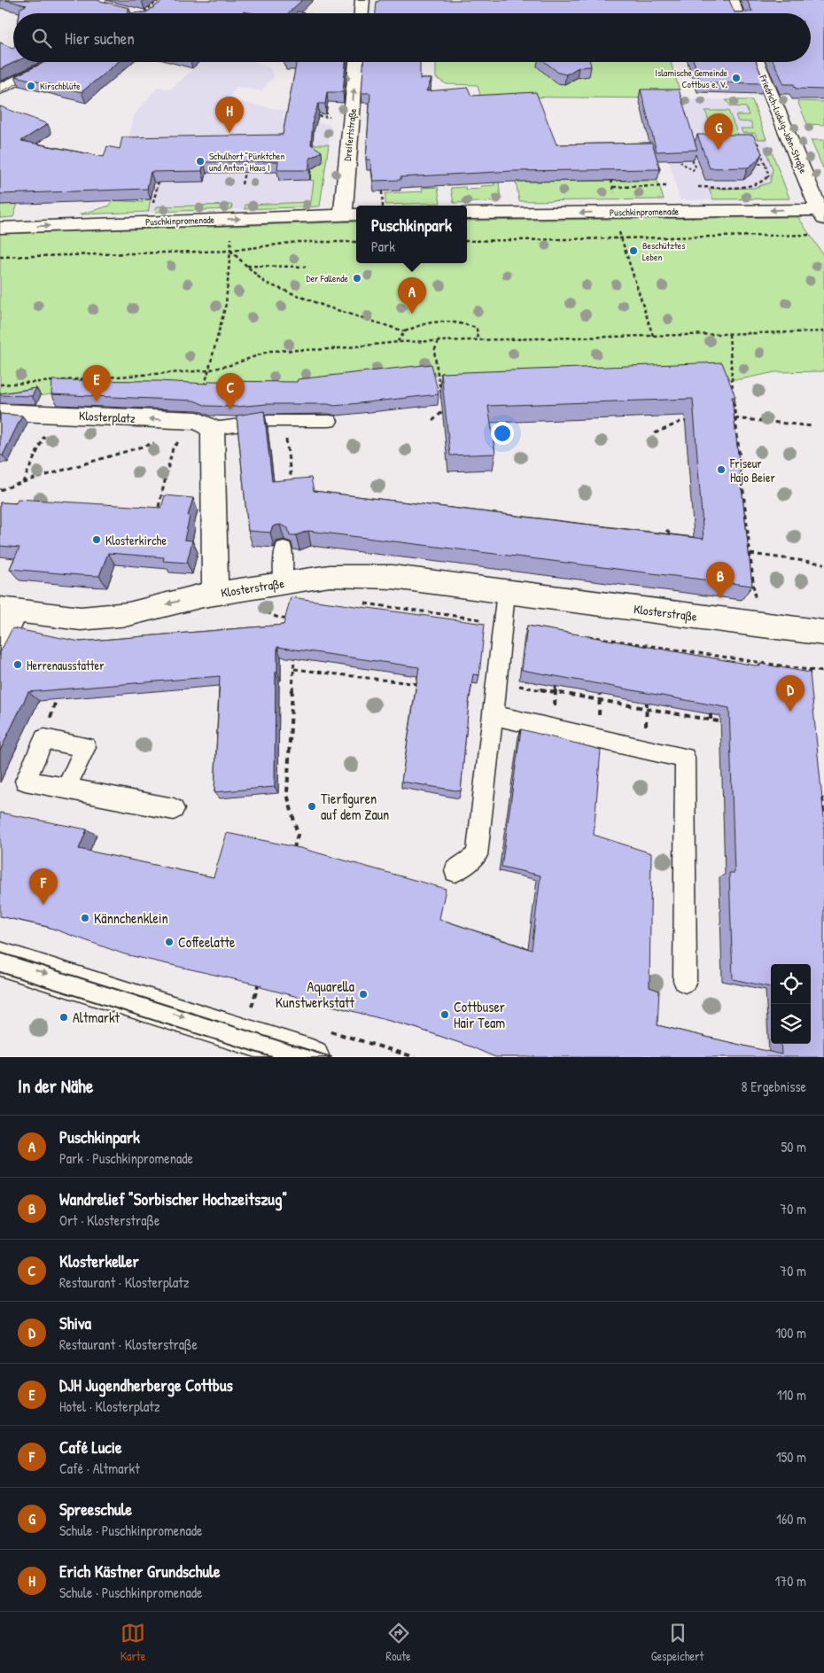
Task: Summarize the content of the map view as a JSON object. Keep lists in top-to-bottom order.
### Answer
{
  "streets": {
    "street": [
      "Friedrich-Ludwig-Jahn-Straße",
      "Dreifertstraße",
      "Puschkinpromenade",
      "Klosterplatz",
      "Klosterstraße"
    ]
  },
  "crossings": [
    ["Friedrich-Ludwig-Jahn-Straße", "Puschkinpromenade"],
    ["Dreifertstraße", "Puschkinpromenade"]
  ],
  "one_way": ["Dreifertstraße", "Klosterplatz"],
  "places": [
    "Islamische Gemeinde Cottbus e. V.",
    "Kirschblüte",
    "Schulhort \"Pünktchen und Anton\" Haus I",
    "Beschütztes Leben",
    "Der Fallende",
    "Friseur Hajo Beier",
    "Klosterkirche",
    "Herrenausstatter",
    "Tierfiguren auf dem Zaun",
    "Kännchenklein",
    "Coffeelatte",
    "Aquarella Kunstwerkstatt",
    "Cottbuser Hair Team",
    "Altmarkt"
  ],
  "page": {
    "search": "Hier suchen",
    "pins": [
      "H",
      "G",
      "A",
      "E",
      "C",
      "B",
      "D",
      "F"
    ],
    "popup": ["Puschkinpark", "Park"],
    "heading": ["In der Nähe", "8 Ergebnisse"],
    "list": [
      {
        "mark": "A",
        "name": "Puschkinpark",
        "note": "Park · Puschkinpromenade",
        "value": "50 m"
      },
      {
        "mark": "B",
        "name": "Wandrelief \"Sorbischer Hochzeitszug\"",
        "note": "Ort · Klosterstraße",
        "value": "70 m"
      },
      {
        "mark": "C",
        "name": "Klosterkeller",
        "note": "Restaurant · Klosterplatz",
        "value": "70 m"
      },
      {
        "mark": "D",
        "name": "Shiva",
        "note": "Restaurant · Klosterstraße",
        "value": "100 m"
      },
      {
        "mark": "E",
        "name": "DJH Jugendherberge Cottbus",
        "note": "Hotel · Klosterplatz",
        "value": "110 m"
      },
      {
        "mark": "F",
        "name": "Café Lucie",
        "note": "Café · Altmarkt",
        "value": "150 m"
      },
      {
        "mark": "G",
        "name": "Spreeschule",
        "note": "Schule · Puschkinpromenade",
        "value": "160 m"
      },
      {
        "mark": "H",
        "name": "Erich Kästner Grundschule",
        "note": "Schule · Puschkinpromenade",
        "value": "170 m"
      }
    ],
    "nav": ["Karte", "Route", "Gespeichert"]
  }
}
